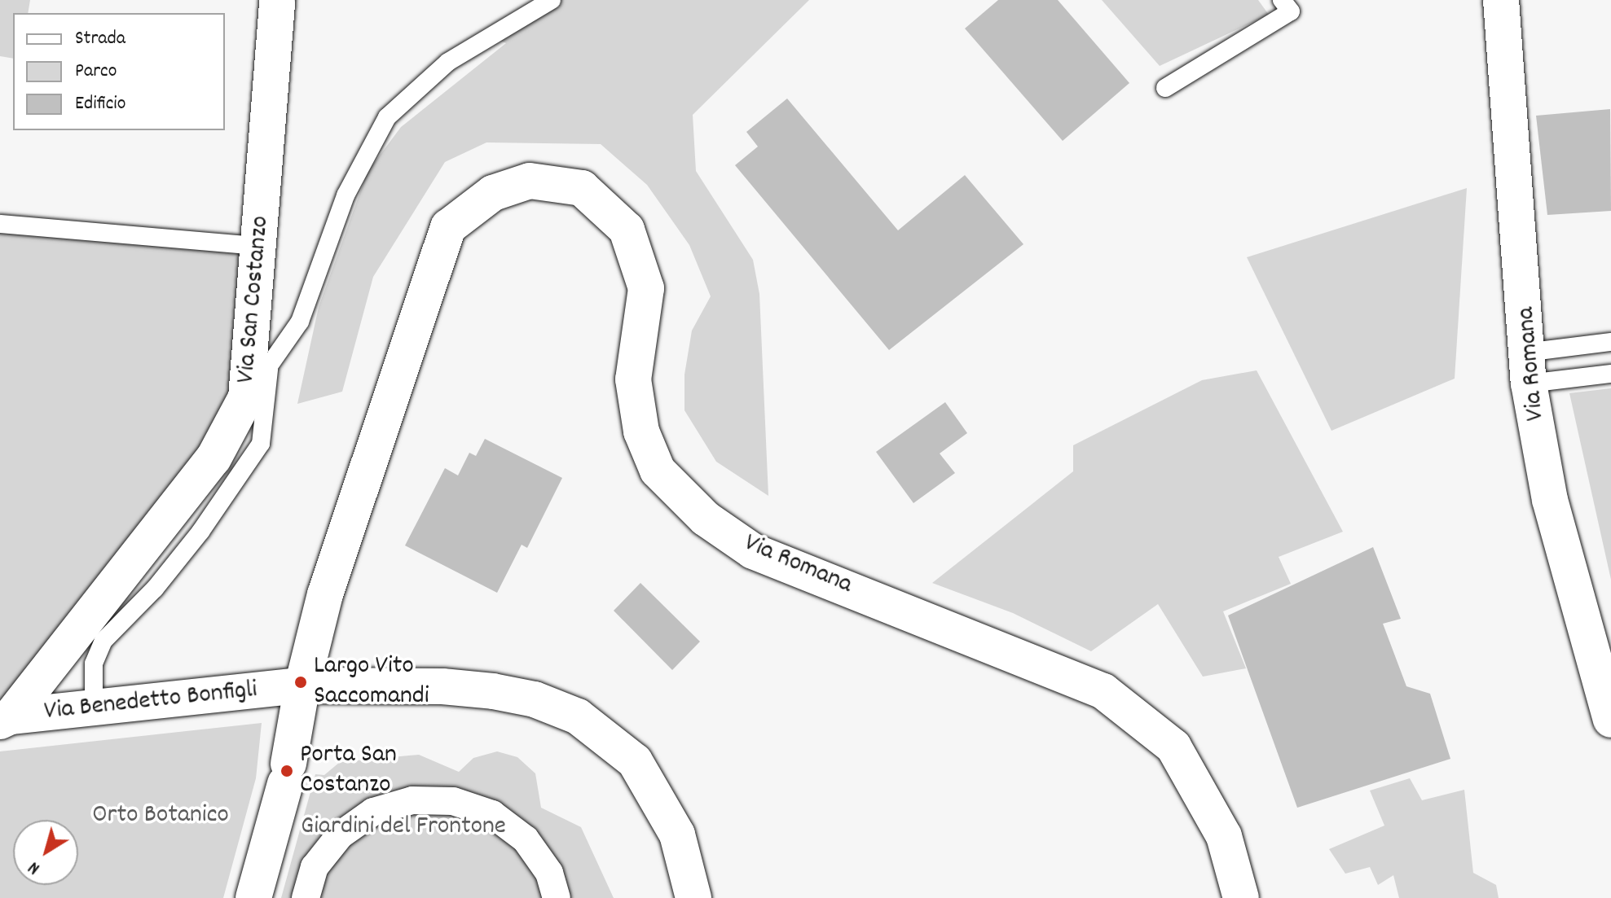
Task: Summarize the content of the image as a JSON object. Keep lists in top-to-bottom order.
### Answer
{
  "streets": {
    "main road": ["Via San Costanzo", "Via Romana", "Via Benedetto Bonfigli"]
  },
  "crossings": [
    ["Via San Costanzo", "Via Benedetto Bonfigli"],
    ["Via Romana", "Via Benedetto Bonfigli"]
  ],
  "parks": ["Orto Botanico", "Giardini del Frontone"],
  "places": ["Largo Vito Saccomandi", "Porta San Costanzo"],
  "legend": ["Strada", "Parco", "Edificio"],
  "north": "bottom left"
}
